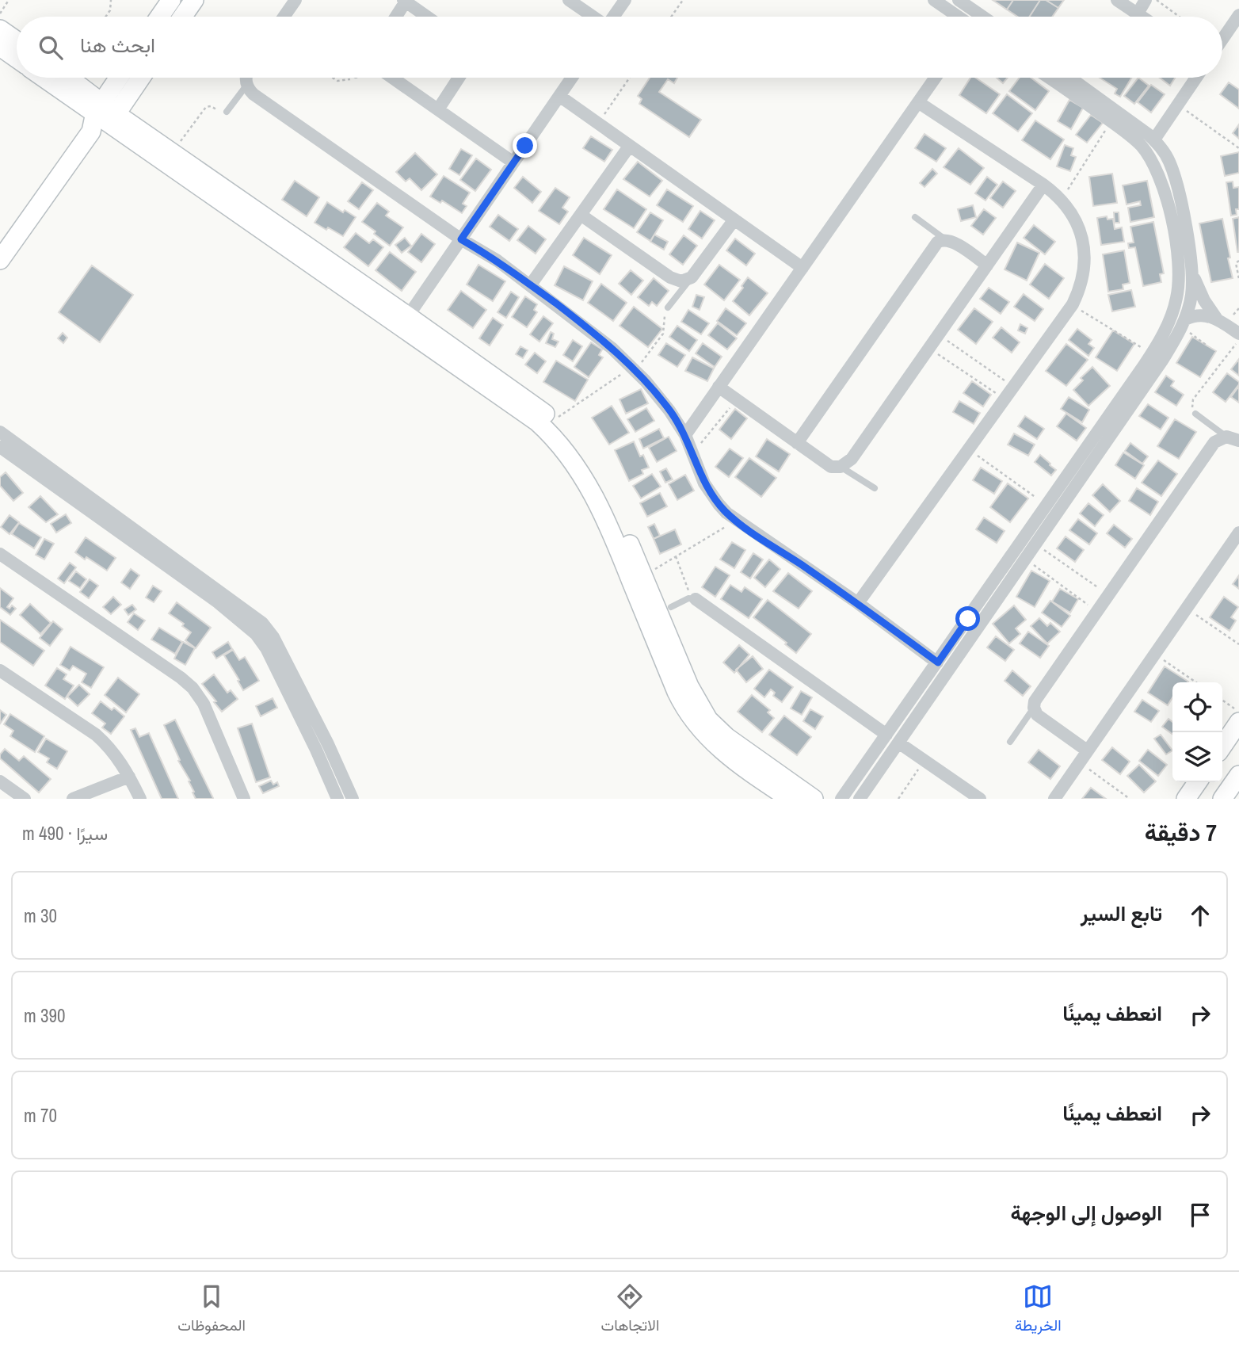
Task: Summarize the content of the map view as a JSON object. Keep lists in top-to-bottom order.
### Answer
{
  "page": {
    "search": "ابحث هنا",
    "heading": ["7 دقيقة", "سيرًا · 490 m"],
    "list": [
      ["تابع السير", "30 m"],
      ["انعطف يمينًا", "390 m"],
      ["انعطف يمينًا", "70 m"],
      "الوصول إلى الوجهة"
    ],
    "nav": ["الخريطة", "الاتجاهات", "المحفوظات"]
  }
}
